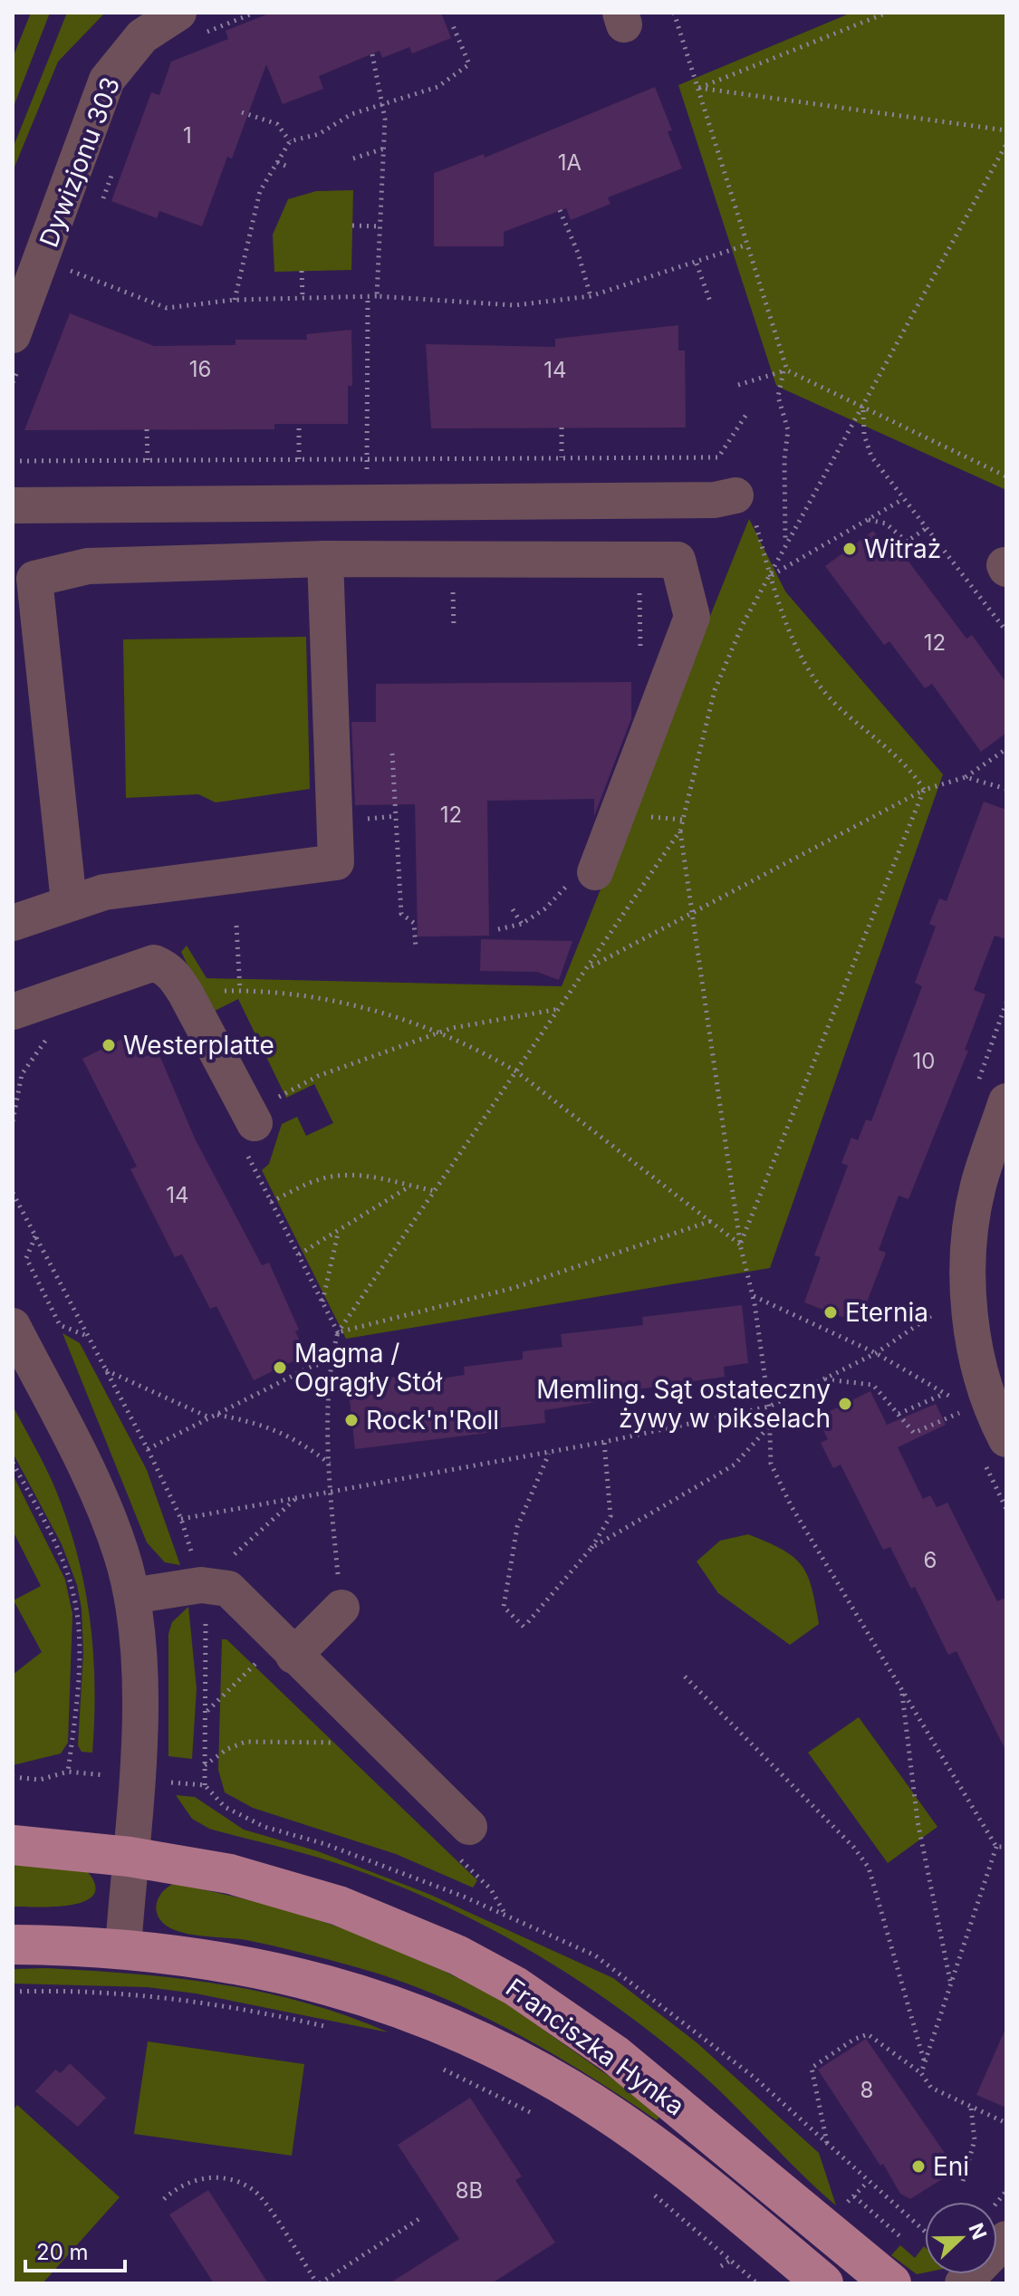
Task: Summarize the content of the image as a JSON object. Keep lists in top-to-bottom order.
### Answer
{
  "streets": {
    "main road": ["Franciszka Hynka"],
    "street": ["Dywizjonu 303"]
  },
  "places": [
    "Witraż",
    "Westerplatte",
    "Eternia",
    "Magma / Ogrągły Stół",
    "Memling. Sąt ostateczny żywy w pikselach",
    "Rock'n'Roll",
    "Eni"
  ],
  "house_numbers": [
    "1",
    "1A",
    "16",
    "14",
    "12",
    "12",
    "10",
    "14",
    "6",
    "8",
    "8B"
  ],
  "scale_bar": "20 m",
  "north": "right"
}
